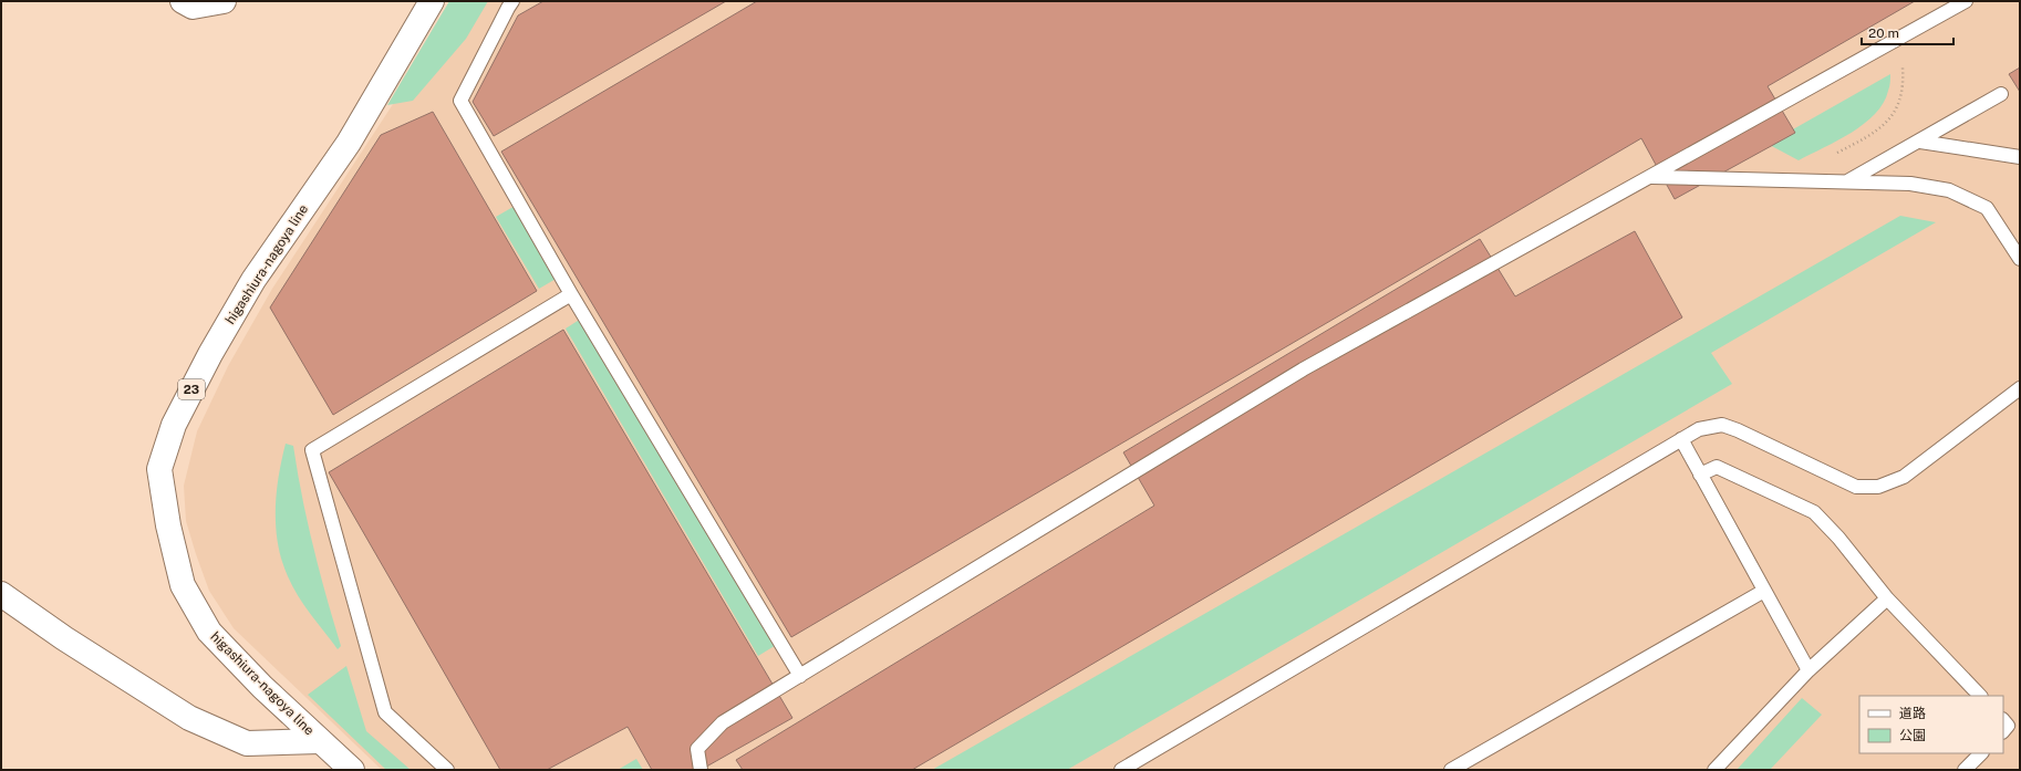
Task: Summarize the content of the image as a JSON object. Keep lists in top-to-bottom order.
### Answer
{
  "streets": {
    "main road": ["higashiura-nagoya line", "23"]
  },
  "legend": ["道路", "公園"],
  "scale_bar": "20 m"
}
